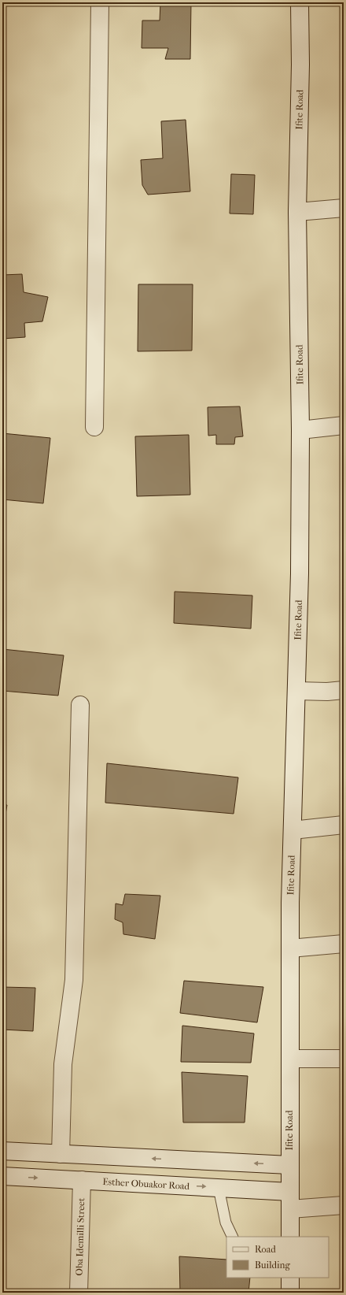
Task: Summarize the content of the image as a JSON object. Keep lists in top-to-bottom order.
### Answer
{
  "streets": {
    "street": ["Ifite Road", "Esther Obuakor Road", "Oba Idemilli Street"]
  },
  "crossings": [
    ["Ifite Road", "Esther Obuakor Road"],
    ["Esther Obuakor Road", "Oba Idemilli Street"]
  ],
  "legend": ["Road", "Building"]
}
